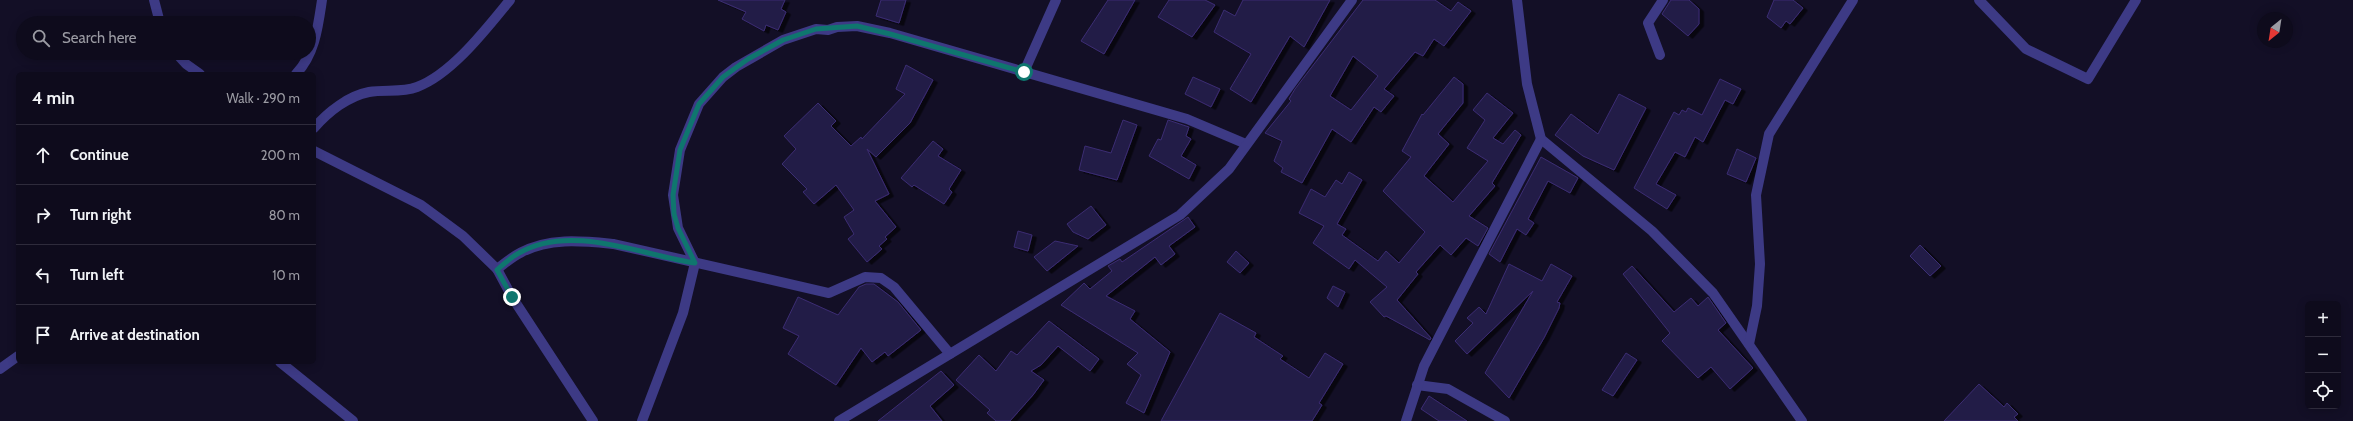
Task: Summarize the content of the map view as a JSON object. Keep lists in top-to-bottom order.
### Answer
{
  "north": "bottom left",
  "page": {
    "search": "Search here",
    "heading": ["4 min", "Walk · 290 m"],
    "list": [
      ["Continue", "200 m"],
      ["Turn right", "80 m"],
      ["Turn left", "10 m"],
      "Arrive at destination"
    ],
    "map_buttons": ["+", "−"]
  }
}
